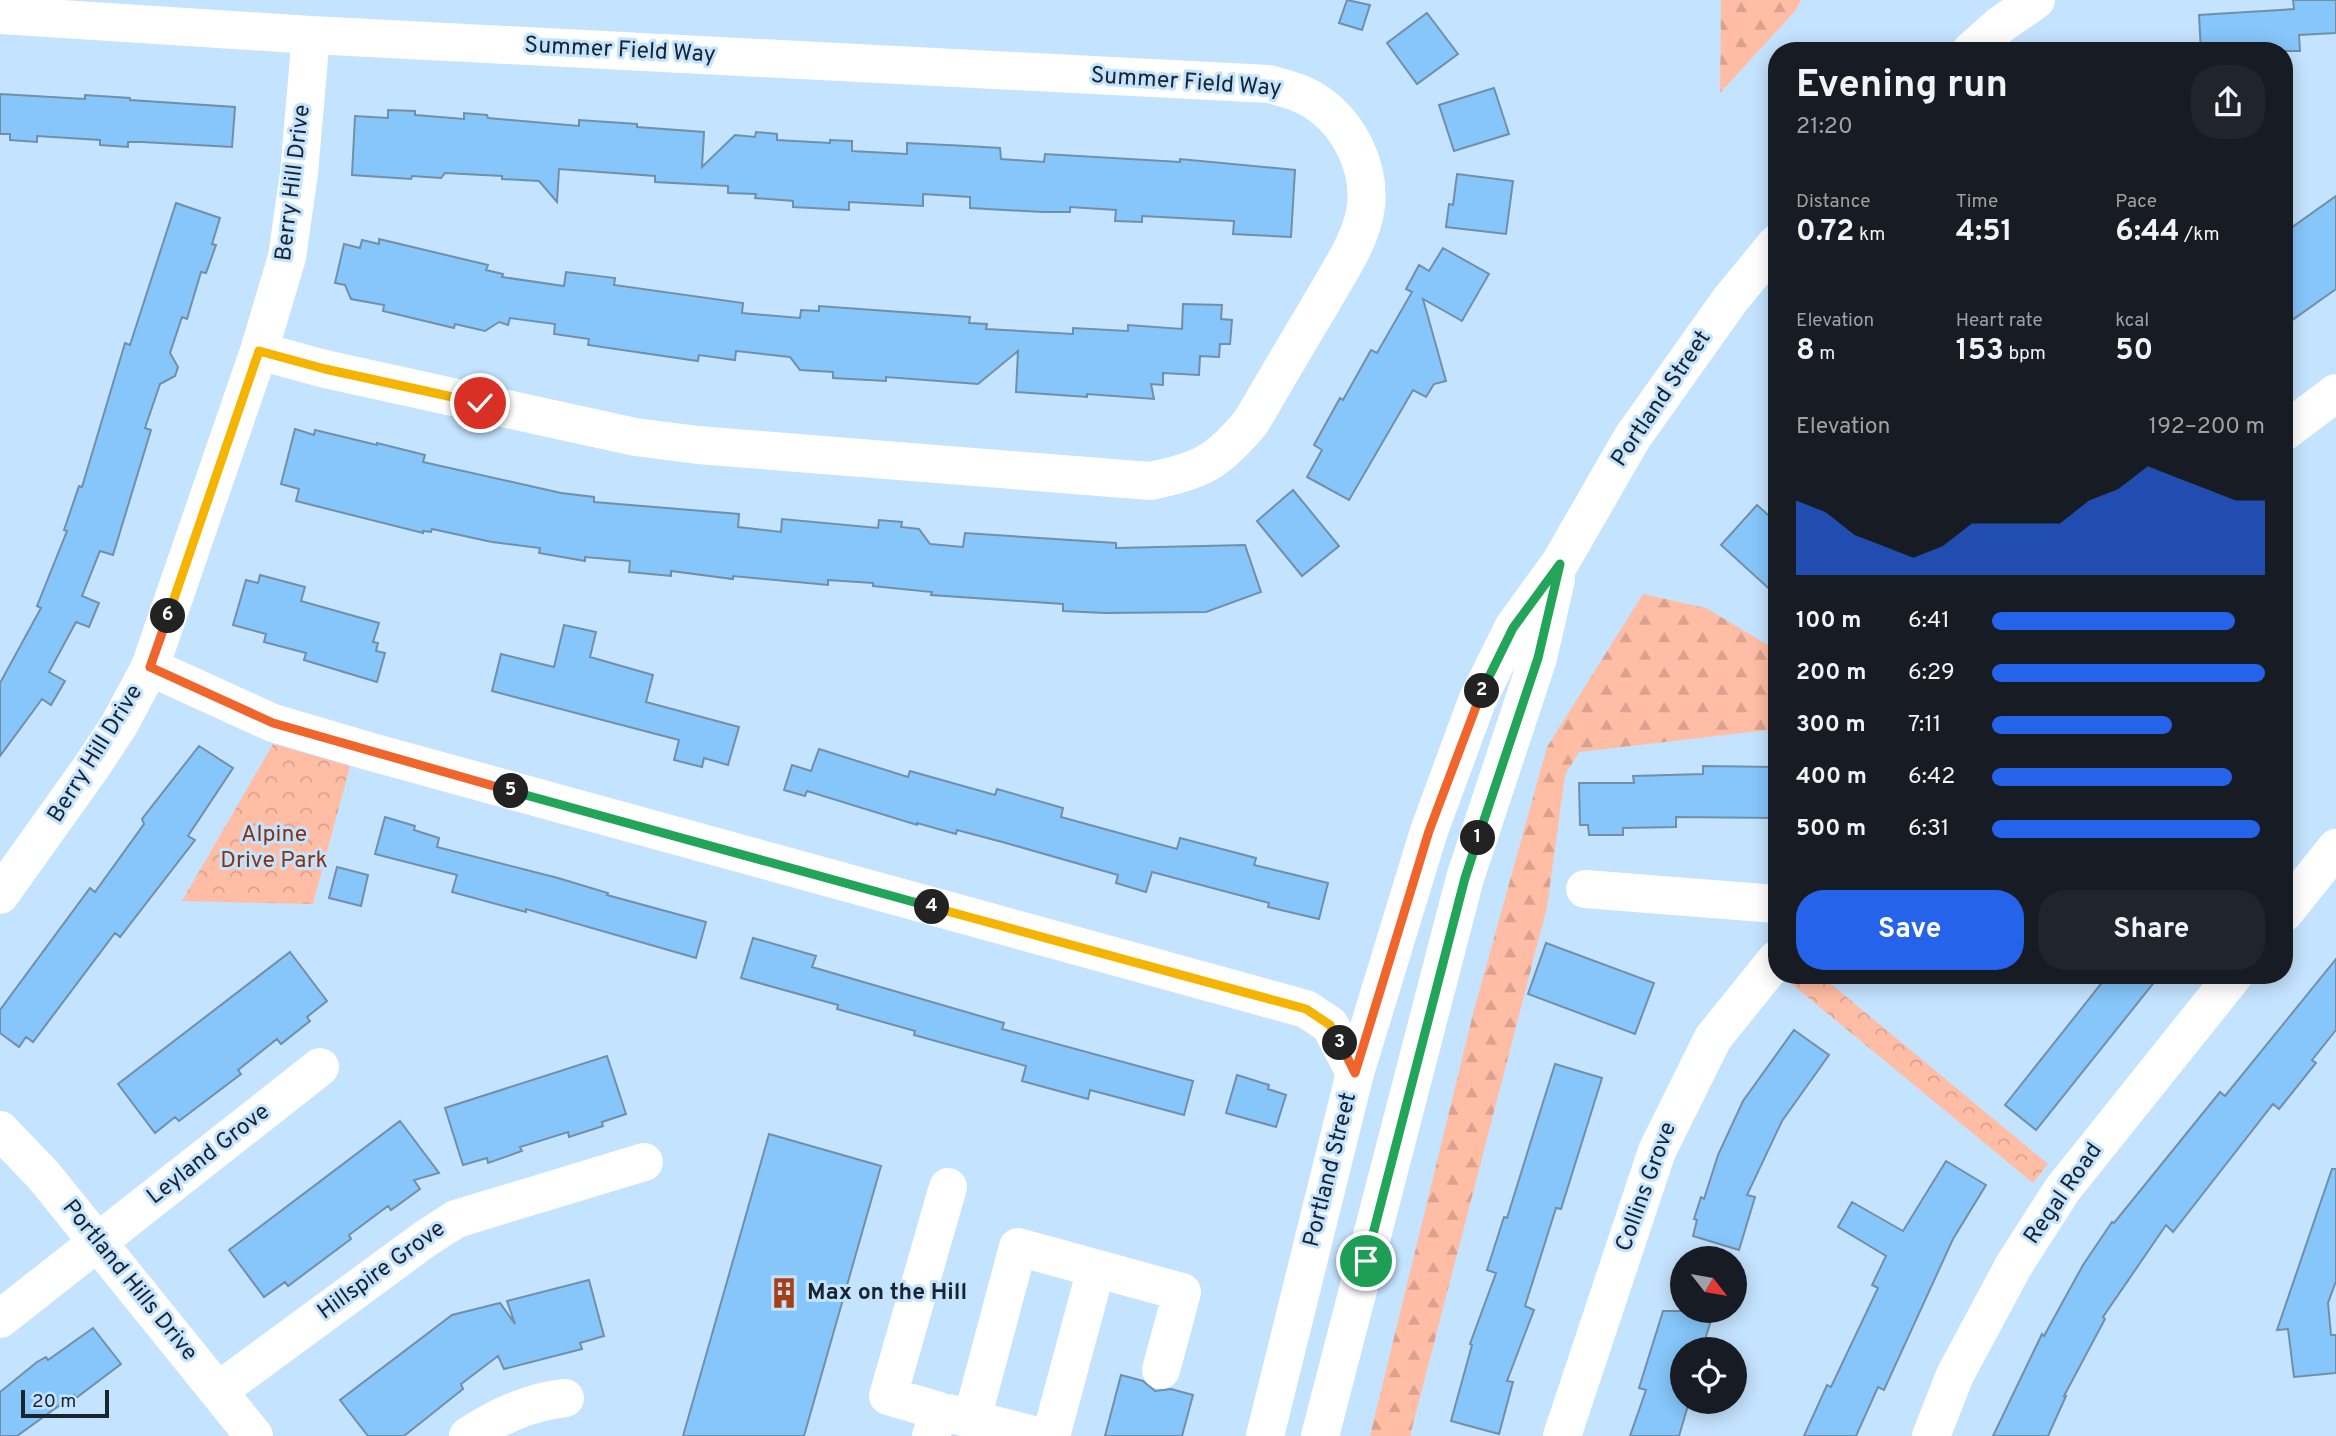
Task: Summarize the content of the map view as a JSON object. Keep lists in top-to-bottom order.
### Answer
{
  "streets": {
    "street": [
      "Summer Field Way",
      "Berry Hill Drive",
      "Portland Street",
      "Leyland Grove",
      "Collins Grove",
      "Regal Road",
      "Hillspire Grove",
      "Portland Hills Drive"
    ]
  },
  "crossings": [
    ["Summer Field Way", "Berry Hill Drive"],
    ["Leyland Grove", "Portland Hills Drive"],
    ["Hillspire Grove", "Portland Hills Drive"]
  ],
  "parks": ["Alpine Drive Park"],
  "places": {
    "building": ["Max on the Hill"]
  },
  "scale_bar": "20 m",
  "north": "bottom right",
  "page": {
    "heading": ["Evening run", "21:20"],
    "stats": [
      ["Distance", "0.72 km"],
      ["Time", "4:51"],
      ["Pace", "6:44 /km"],
      ["Elevation", "8 m"],
      ["Heart rate", "153 bpm"],
      ["kcal", "50"]
    ],
    "chart": ["Elevation", "192–200 m"],
    "list": [
      {
        "name": "100 m",
        "note": "6:41"
      },
      {
        "name": "200 m",
        "note": "6:29"
      },
      {
        "name": "300 m",
        "note": "7:11"
      },
      {
        "name": "400 m",
        "note": "6:42"
      },
      {
        "name": "500 m",
        "note": "6:31"
      }
    ],
    "pins": [
      "6",
      "2",
      "5",
      "1",
      "4",
      "3"
    ],
    "buttons": ["Save", "Share"],
    "scale": "20 m"
  }
}
